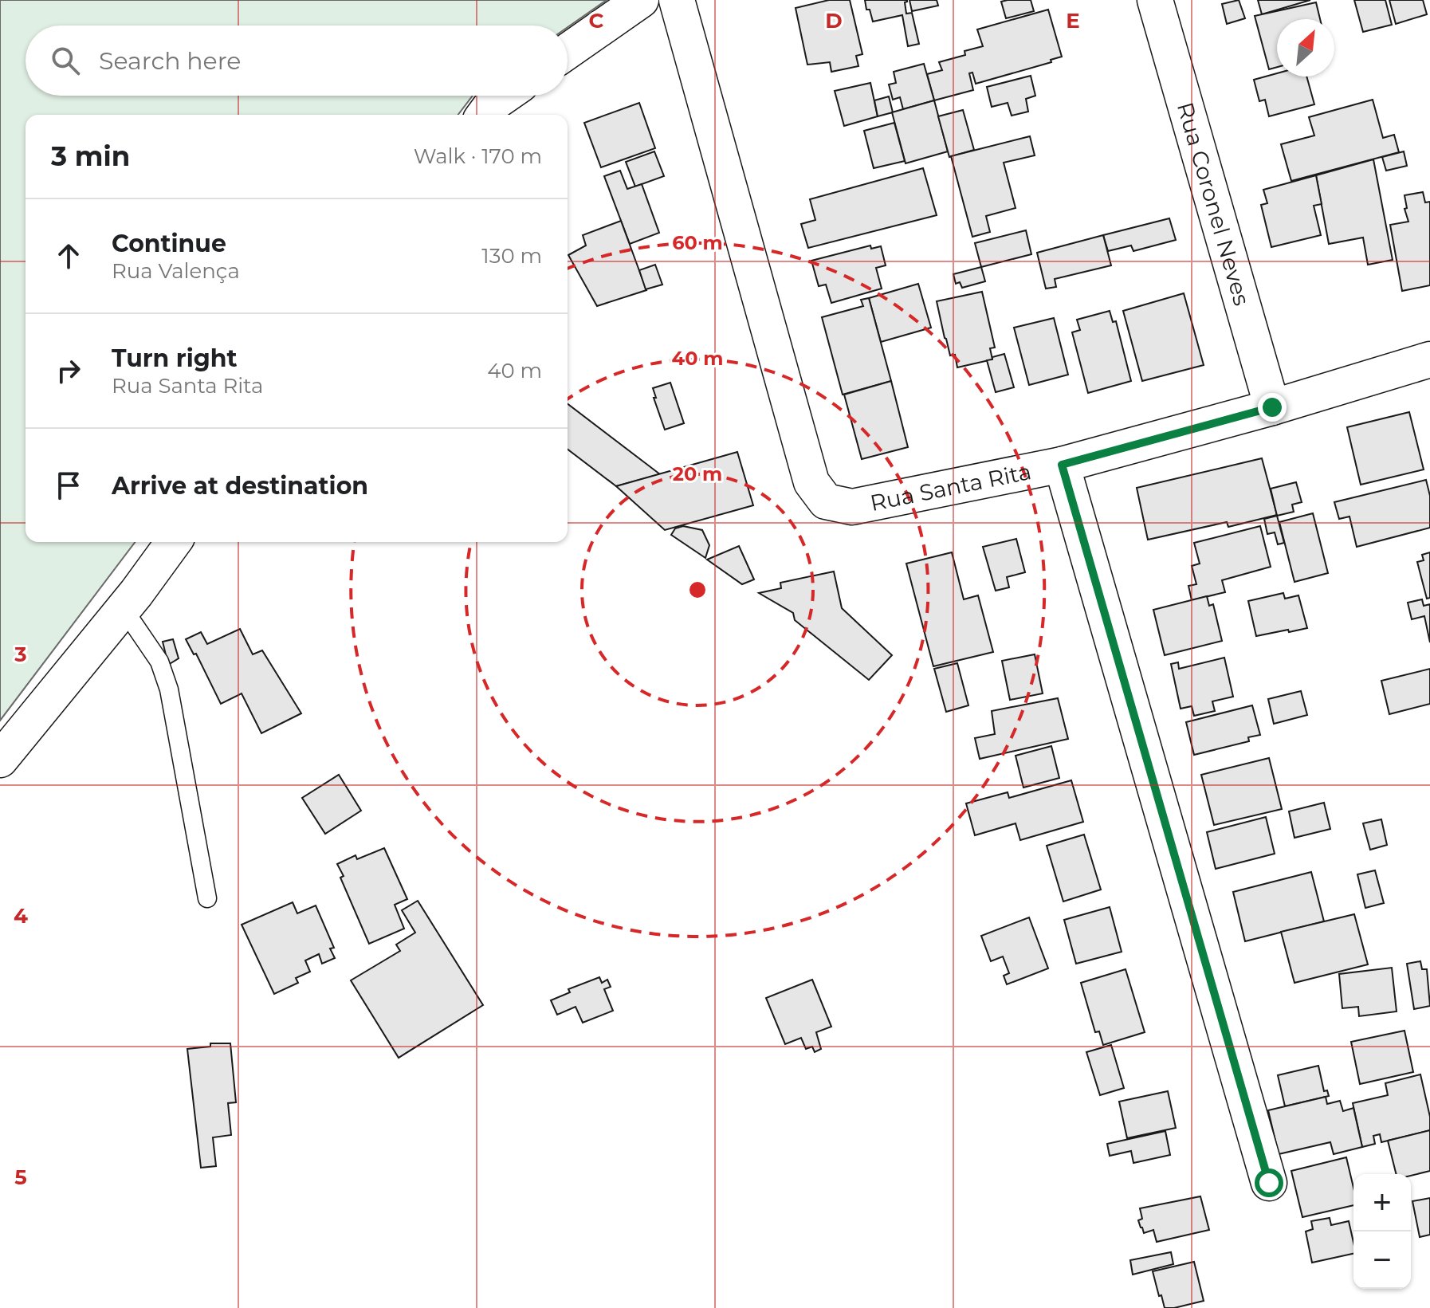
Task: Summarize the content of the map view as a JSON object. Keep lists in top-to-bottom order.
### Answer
{
  "streets": {
    "street": ["Rua Coronel Neves", "Rua Santa Rita"]
  },
  "crossings": [
    ["Rua Coronel Neves", "Rua Santa Rita"]
  ],
  "north": "top right",
  "page": {
    "search": "Search here",
    "heading": ["3 min", "Walk · 170 m"],
    "list": [
      ["Continue", "Rua Valença", "130 m"],
      ["Turn right", "Rua Santa Rita", "40 m"],
      "Arrive at destination"
    ],
    "map_buttons": ["+", "−"]
  },
  "grid": {
    "columns": ["C", "D", "E"],
    "rows": ["3", "4", "5"]
  },
  "rings": ["60 m", "40 m", "20 m"]
}
